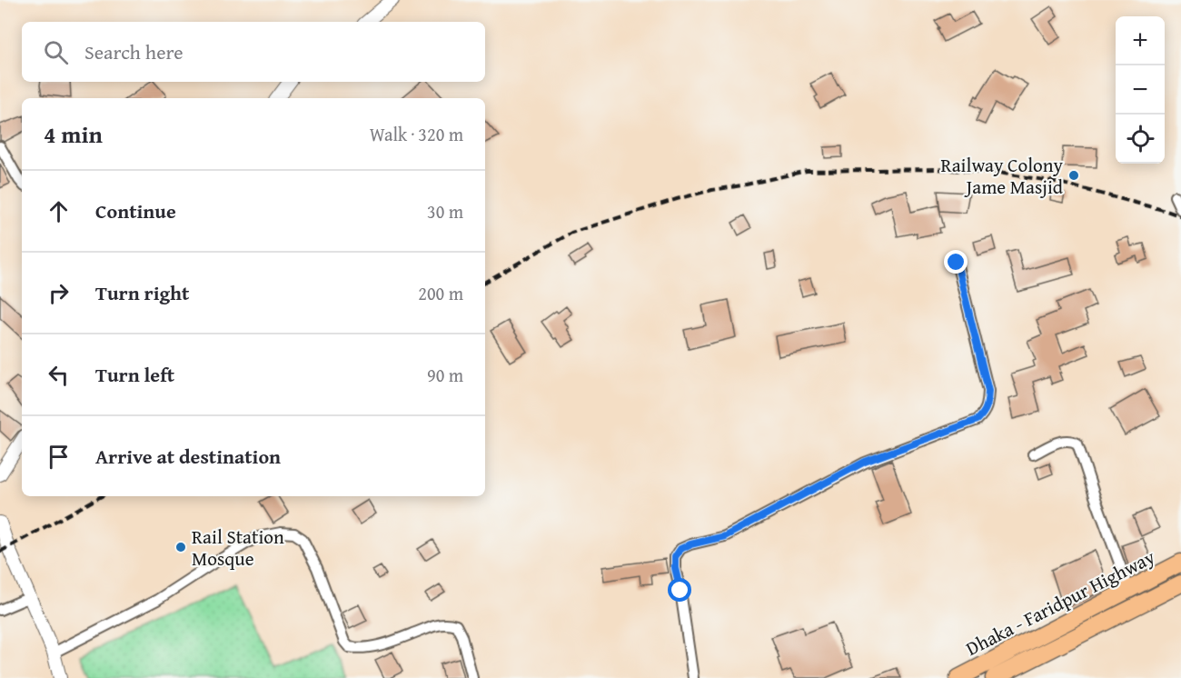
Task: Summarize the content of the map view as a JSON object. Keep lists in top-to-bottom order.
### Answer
{
  "streets": {
    "highway": ["Dhaka - Faridpur Highway"]
  },
  "places": ["Railway Colony Jame Masjid", "Rail Station Mosque"],
  "page": {
    "map_buttons": ["+", "−"],
    "search": "Search here",
    "heading": ["4 min", "Walk · 320 m"],
    "list": [
      ["Continue", "30 m"],
      ["Turn right", "200 m"],
      ["Turn left", "90 m"],
      "Arrive at destination"
    ]
  }
}
